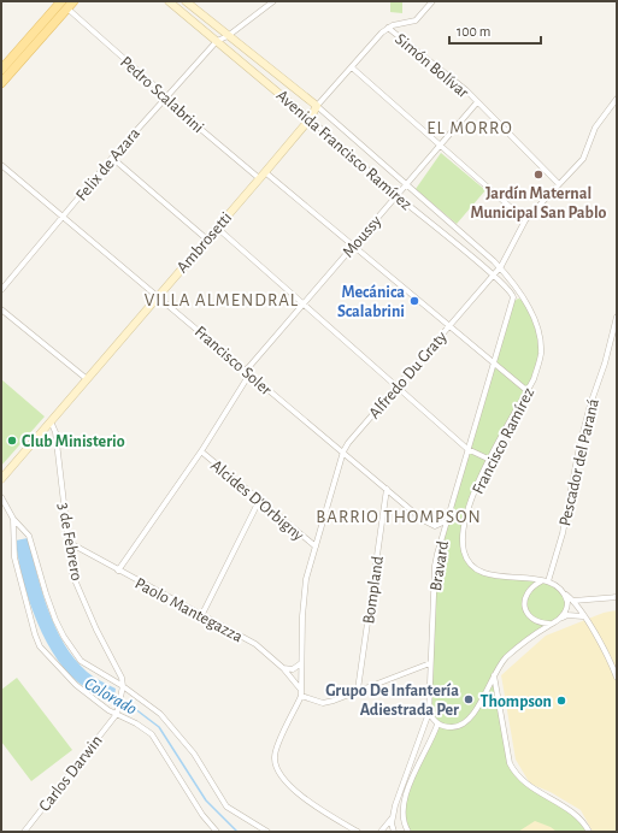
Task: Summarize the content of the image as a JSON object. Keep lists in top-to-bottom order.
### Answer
{
  "streets": {
    "street": [
      "Simón Bolívar",
      "Pedro Scalabrini",
      "Avenida Francisco Ramírez",
      "Felix de Azara",
      "Moussy",
      "Ambrosetti",
      "Francisco Soler",
      "Alfredo Du Graty",
      "Francisco Ramírez",
      "Pescador del Paraná",
      "Alcides D'Orbigny",
      "3 de Febrero",
      "Bravard",
      "Bompland",
      "Paolo Mantegazza",
      "Carlos Darwin"
    ]
  },
  "crossings": [
    ["Simón Bolívar", "Moussy"],
    ["Simón Bolívar", "Ambrosetti"],
    ["Simón Bolívar", "Alfredo Du Graty"],
    ["Pedro Scalabrini", "Felix de Azara"],
    ["Pedro Scalabrini", "Ambrosetti"],
    ["Avenida Francisco Ramírez", "Felix de Azara"],
    ["Avenida Francisco Ramírez", "Moussy"],
    ["Avenida Francisco Ramírez", "Ambrosetti"],
    ["Avenida Francisco Ramírez", "Alfredo Du Graty"],
    ["Avenida Francisco Ramírez", "Francisco Ramírez"],
    ["Avenida Francisco Ramírez", "Bravard"],
    ["Felix de Azara", "Francisco Soler"],
    ["Moussy", "Francisco Soler"],
    ["Moussy", "Alcides D'Orbigny"],
    ["Moussy", "Paolo Mantegazza"],
    ["Ambrosetti", "Francisco Soler"],
    ["Ambrosetti", "3 de Febrero"],
    ["Francisco Soler", "Alfredo Du Graty"],
    ["Francisco Soler", "Bravard"],
    ["Francisco Soler", "Bompland"],
    ["Alfredo Du Graty", "Alcides D'Orbigny"],
    ["Alfredo Du Graty", "Paolo Mantegazza"],
    ["Francisco Ramírez", "Pescador del Paraná"],
    ["3 de Febrero", "Paolo Mantegazza"]
  ],
  "districts": ["EL MORRO", "VILLA ALMENDRAL", "BARRIO THOMPSON"],
  "water": ["Colorado"],
  "places": [
    "Jardín Maternal Municipal San Pablo",
    "Mecánica Scalabrini",
    "Club Ministerio",
    "Grupo De Infantería Adiestrada Per",
    "Thompson"
  ],
  "scale_bar": "100 m"
}
